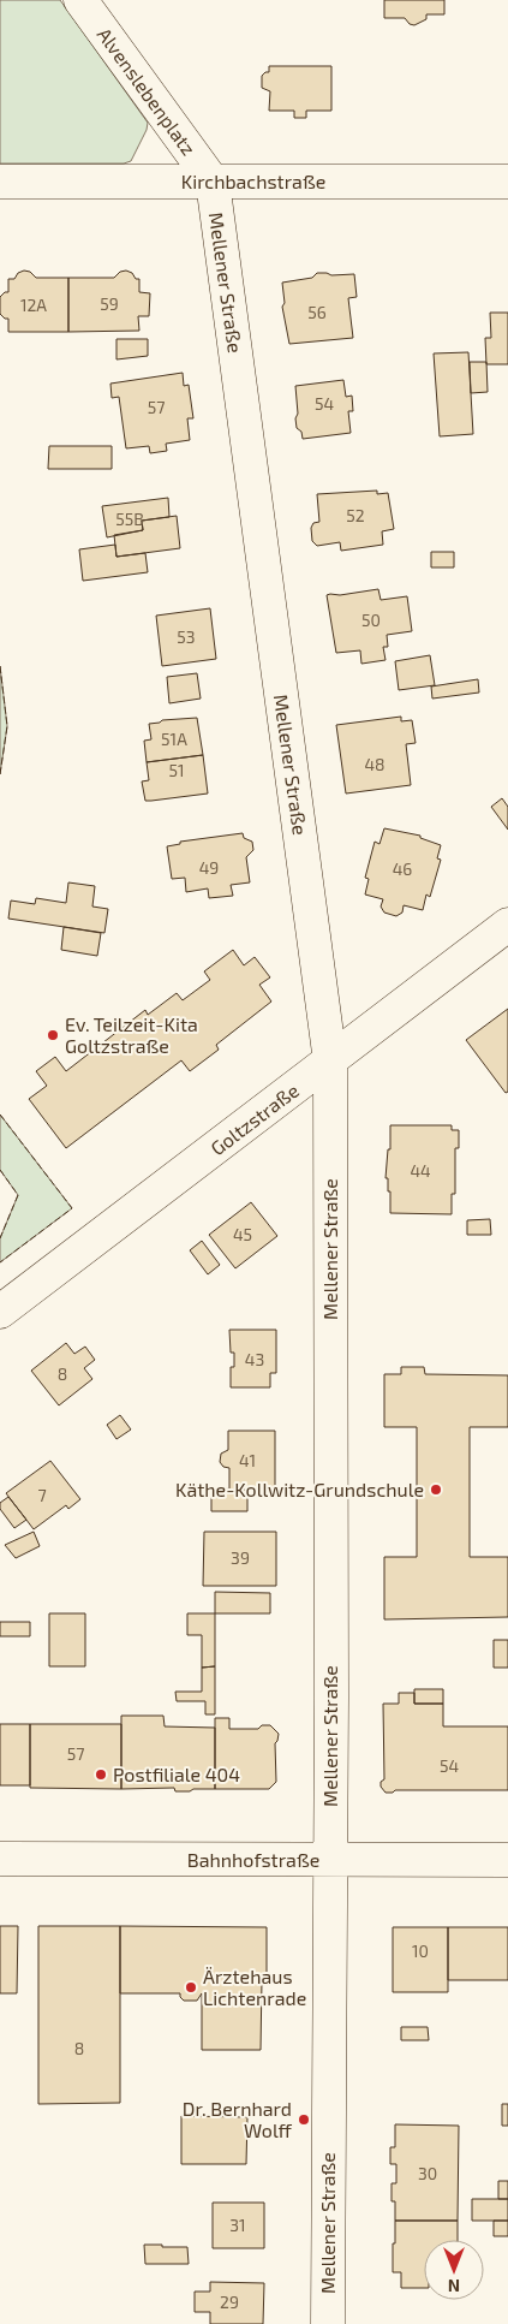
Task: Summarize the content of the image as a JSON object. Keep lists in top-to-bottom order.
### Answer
{
  "streets": {
    "street": [
      "Alvenslebenplatz",
      "Kirchbachstraße",
      "Mellener Straße",
      "Goltzstraße",
      "Bahnhofstraße"
    ]
  },
  "crossings": [
    ["Alvenslebenplatz", "Kirchbachstraße"],
    ["Alvenslebenplatz", "Mellener Straße"],
    ["Kirchbachstraße", "Mellener Straße"],
    ["Mellener Straße", "Goltzstraße"],
    ["Mellener Straße", "Bahnhofstraße"]
  ],
  "places": [
    "Ev. Teilzeit-Kita Goltzstraße",
    "Käthe-Kollwitz-Grundschule",
    "Postfiliale 404",
    "Ärztehaus Lichtenrade",
    "Dr. Bernhard Wolff"
  ],
  "house_numbers": [
    "59",
    "12A",
    "56",
    "54",
    "57",
    "52",
    "55B",
    "50",
    "53",
    "51A",
    "48",
    "51",
    "49",
    "46",
    "44",
    "45",
    "43",
    "8",
    "41",
    "7",
    "39",
    "57",
    "54",
    "10",
    "8",
    "30",
    "31",
    "29"
  ],
  "north": "bottom"
}
